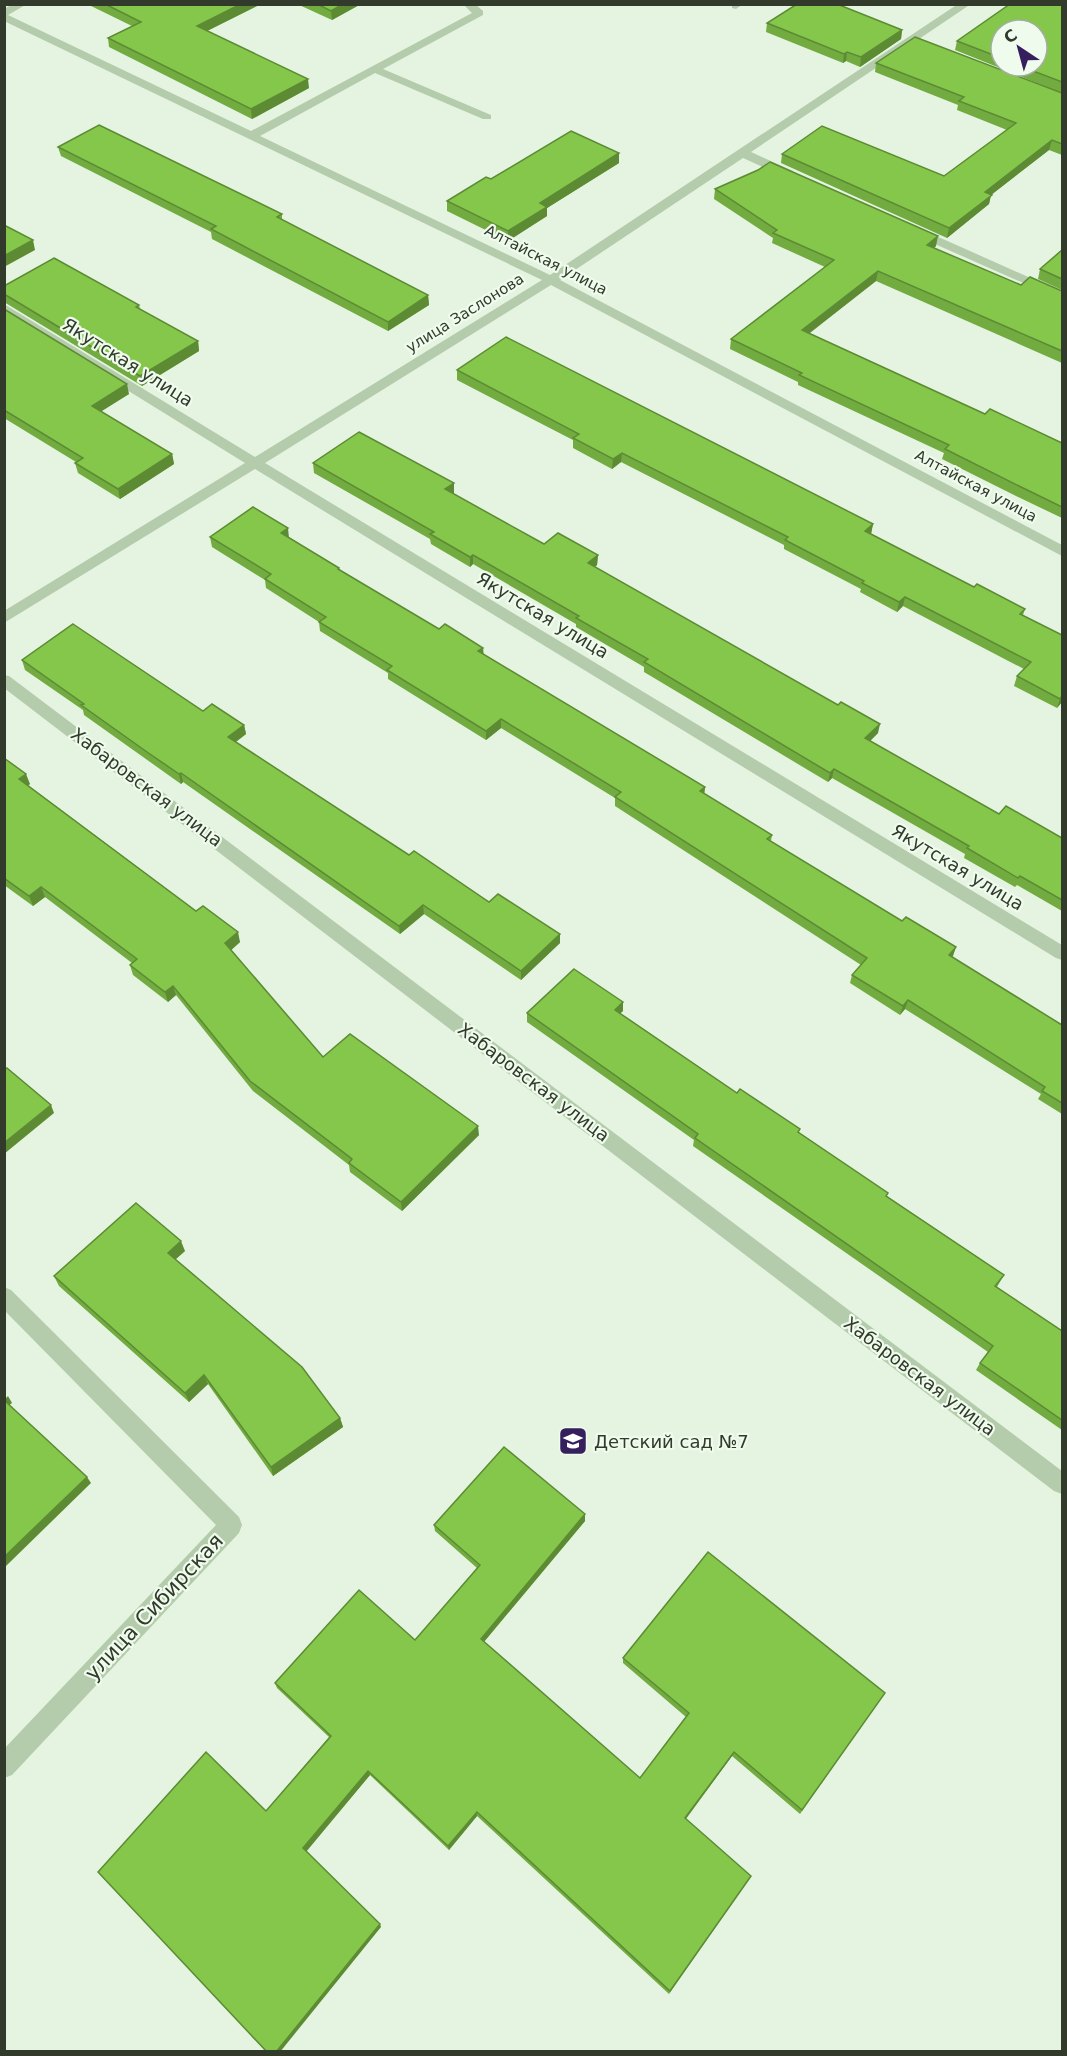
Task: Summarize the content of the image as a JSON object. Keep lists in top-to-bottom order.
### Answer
{
  "streets": {
    "street": [
      "Алтайская улица",
      "улица Заслонова",
      "Якутская улица",
      "Хабаровская улица",
      "улица Сибирская"
    ]
  },
  "crossings": [
    ["Алтайская улица", "улица Заслонова"],
    ["улица Заслонова", "Якутская улица"]
  ],
  "places": {
    "school or university": ["Детский сад №7"]
  },
  "north": "top left"
}
